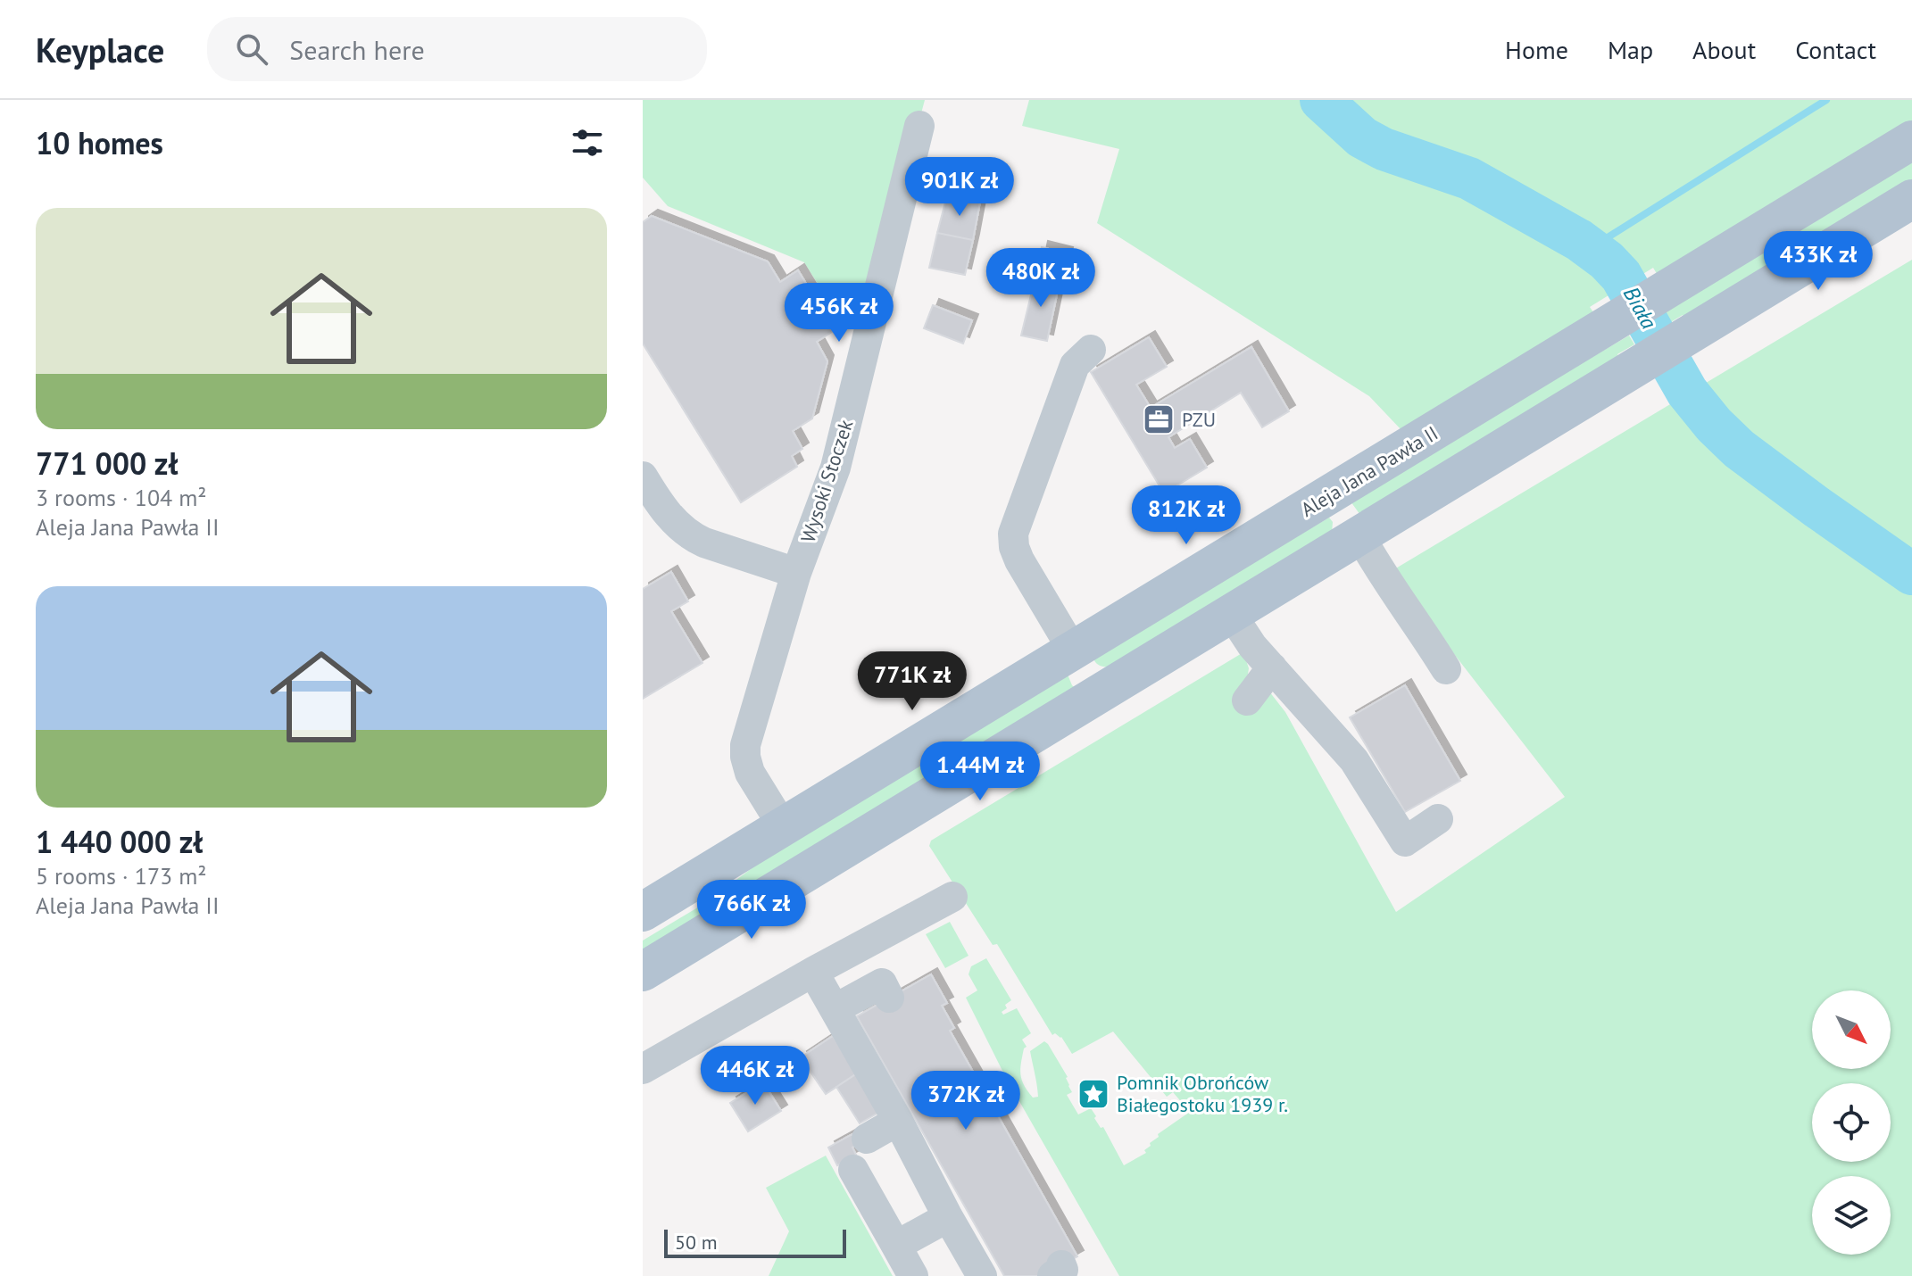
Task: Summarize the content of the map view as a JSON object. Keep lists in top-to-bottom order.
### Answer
{
  "streets": {
    "main road": ["Aleja Jana Pawła II"],
    "street": ["Wysoki Stoczek"]
  },
  "crossings": [
    ["Aleja Jana Pawła II", "Wysoki Stoczek"]
  ],
  "water": ["Biała"],
  "places": {
    "office": ["PZU"],
    "place": ["Pomnik Obrońców Białegostoku 1939 r."]
  },
  "scale_bar": "50 m",
  "north": "bottom right",
  "page": {
    "header": "Keyplace",
    "search": "Search here",
    "nav": [
      "Home",
      "Map",
      "About",
      "Contact"
    ],
    "heading": "10 homes",
    "price": [
      "901K zł",
      "433K zł",
      "480K zł",
      "456K zł",
      "812K zł",
      "771K zł",
      "1.44M zł",
      "766K zł",
      "446K zł",
      "372K zł"
    ],
    "list": [
      {
        "name": "771 000 zł",
        "note": "3 rooms · 104 m² · Aleja Jana Pawła II"
      },
      {
        "name": "1 440 000 zł",
        "note": "5 rooms · 173 m² · Aleja Jana Pawła II"
      }
    ],
    "scale": "50 m"
  }
}
